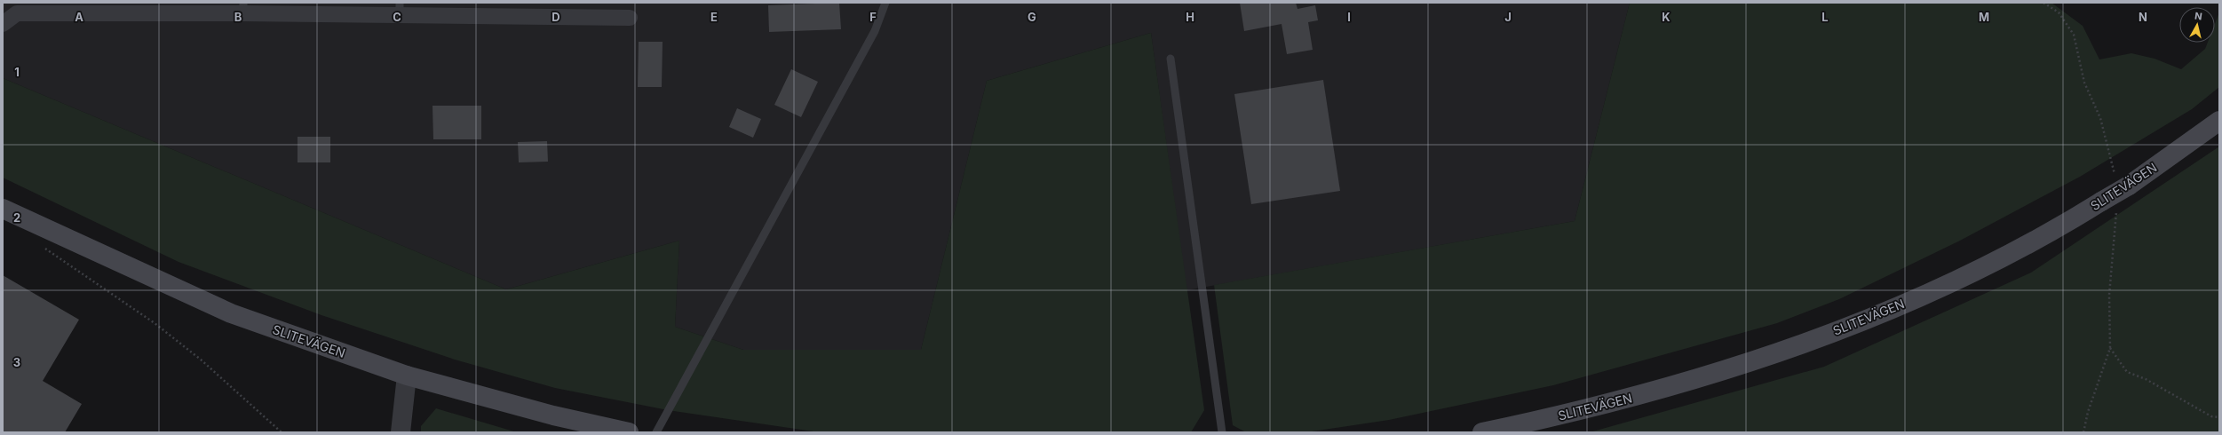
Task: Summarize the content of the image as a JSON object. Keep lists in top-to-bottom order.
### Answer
{
  "streets": {
    "main road": ["SLITEVÄGEN"]
  },
  "north": "top",
  "grid": {
    "columns": [
      "A",
      "B",
      "C",
      "D",
      "E",
      "F",
      "G",
      "H",
      "I",
      "J",
      "K",
      "L",
      "M",
      "N"
    ],
    "rows": ["1", "2", "3"]
  }
}
